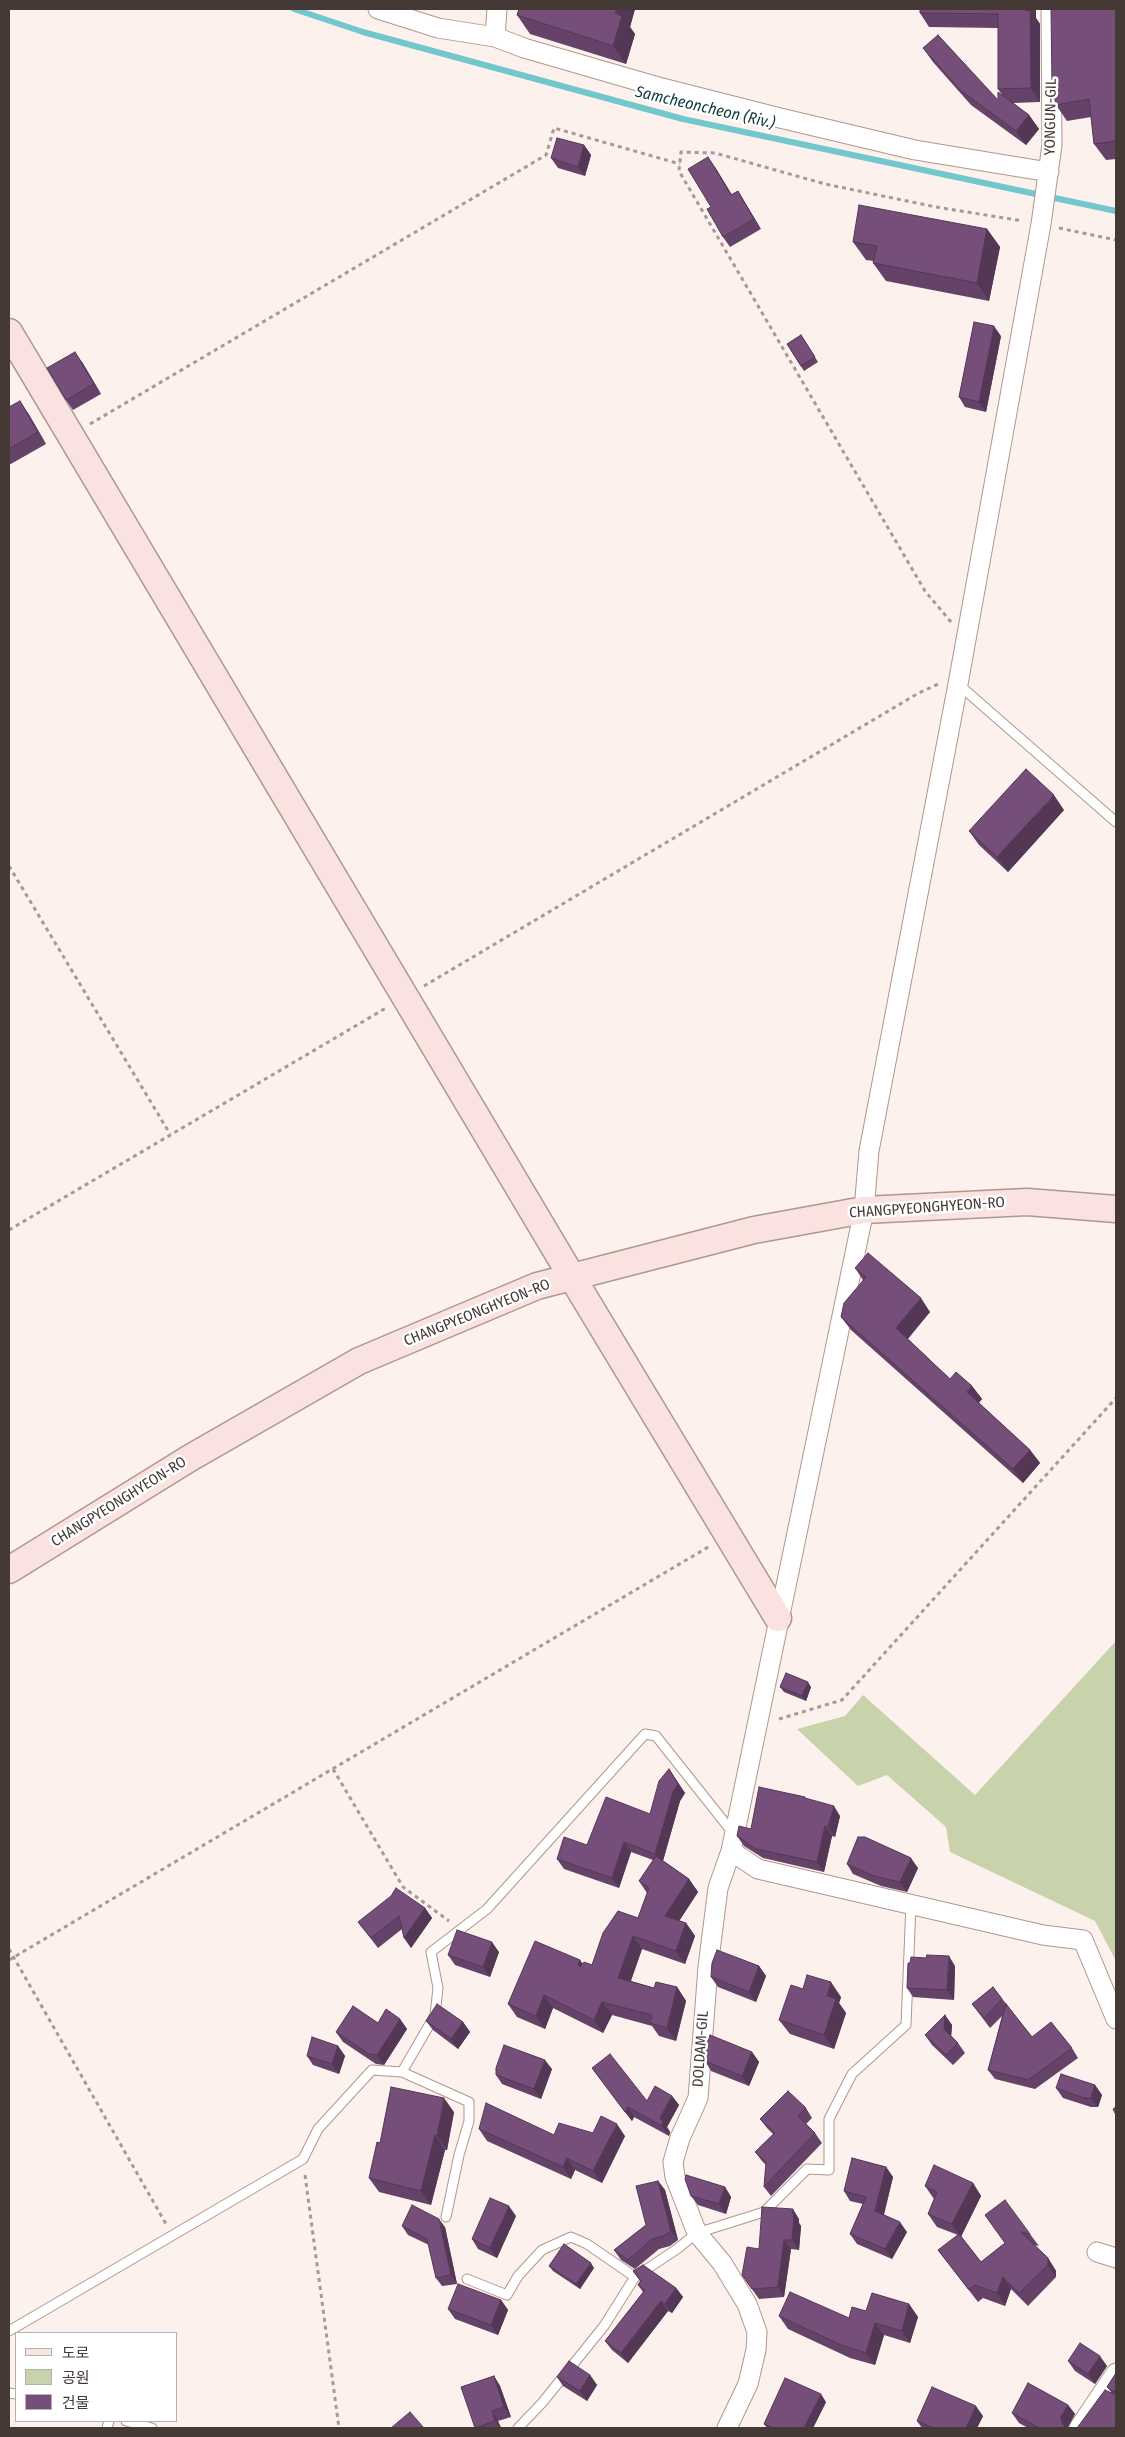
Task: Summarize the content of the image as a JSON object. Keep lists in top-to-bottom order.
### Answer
{
  "streets": {
    "street": ["YONGUN-GIL", "CHANGPYEONGHYEON-RO", "DOLDAM-GIL"]
  },
  "crossings": [
    ["YONGUN-GIL", "CHANGPYEONGHYEON-RO"],
    ["YONGUN-GIL", "DOLDAM-GIL"],
    ["CHANGPYEONGHYEON-RO", "DOLDAM-GIL"]
  ],
  "water": ["Samcheoncheon (Riv.)"],
  "legend": ["도로", "공원", "건물"]
}
